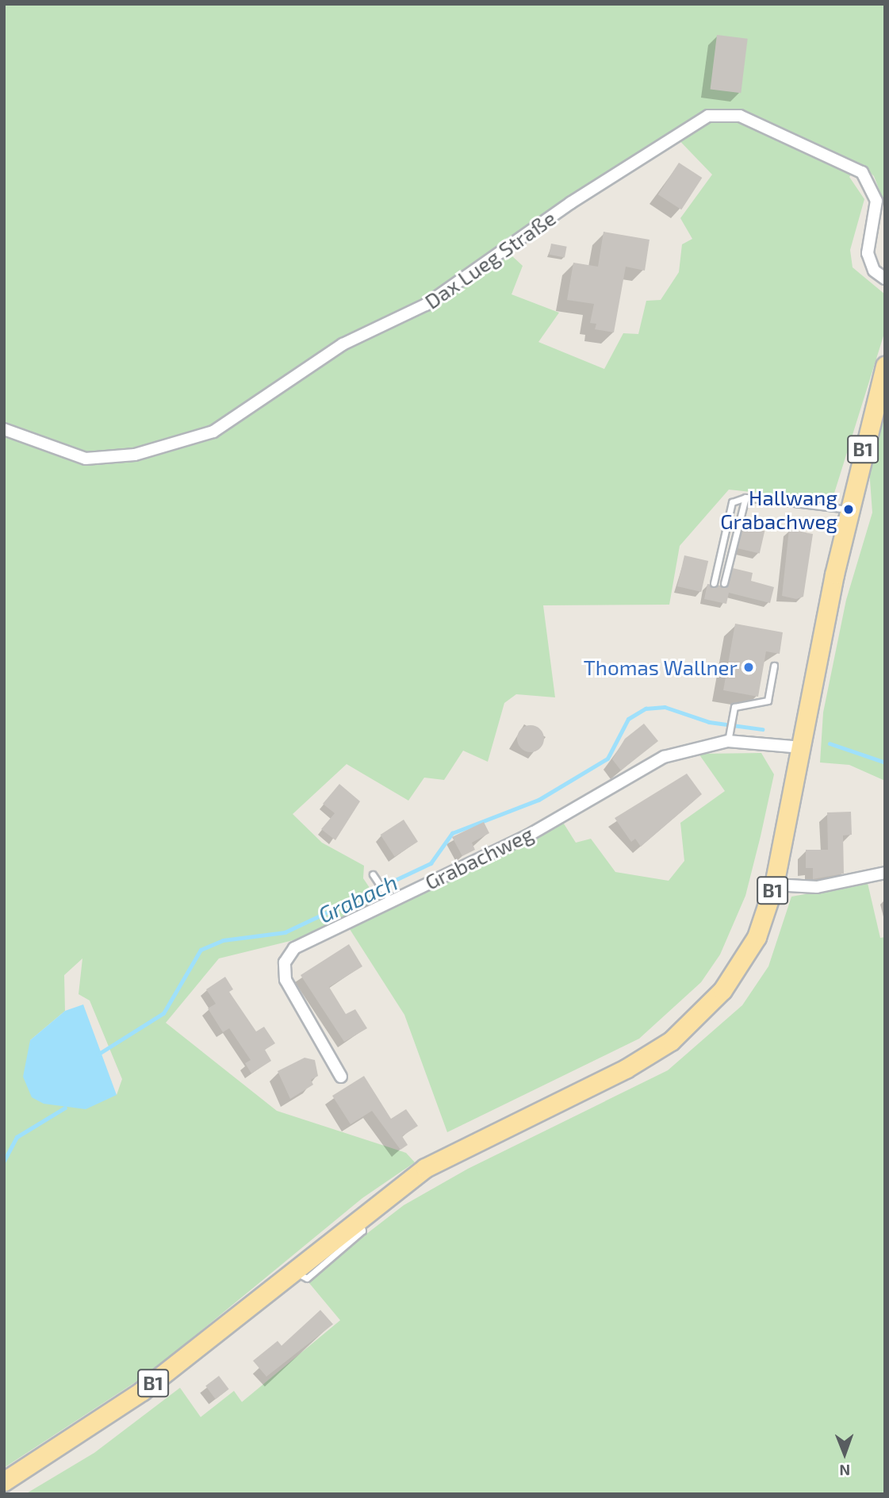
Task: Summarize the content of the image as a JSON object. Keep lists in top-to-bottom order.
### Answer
{
  "streets": {
    "main road": ["B1"],
    "street": ["Dax Lueg Straße", "Grabachweg"]
  },
  "crossings": [
    ["B1", "Grabachweg"]
  ],
  "water": ["Grabach"],
  "places": ["Hallwang Grabachweg", "Thomas Wallner"],
  "north": "bottom"
}
